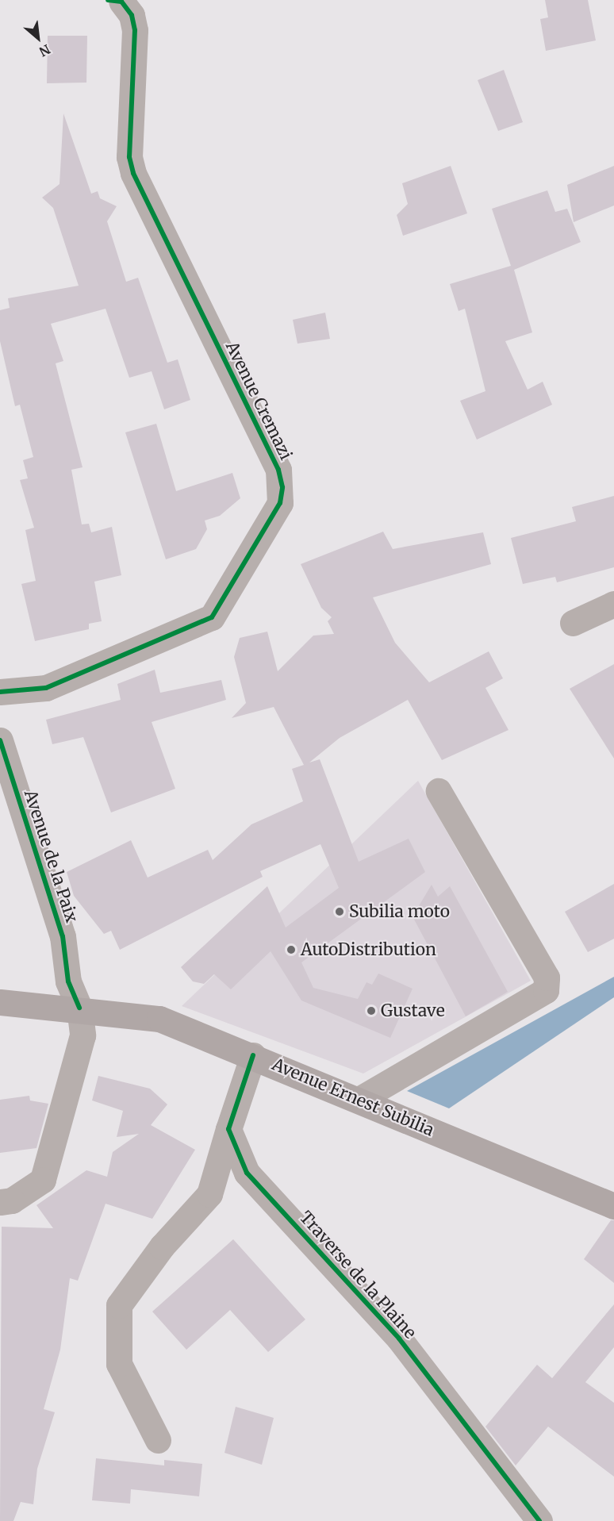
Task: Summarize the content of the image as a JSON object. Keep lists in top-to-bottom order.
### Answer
{
  "streets": {
    "main road": ["Avenue Ernest Subilia"],
    "street": ["Avenue Cremazi", "Avenue de la Paix", "Traverse de la Plaine"]
  },
  "crossings": [
    ["Avenue de la Paix", "Avenue Ernest Subilia"]
  ],
  "places": ["Subilia moto", "AutoDistribution", "Gustave"],
  "north": "bottom right"
}
